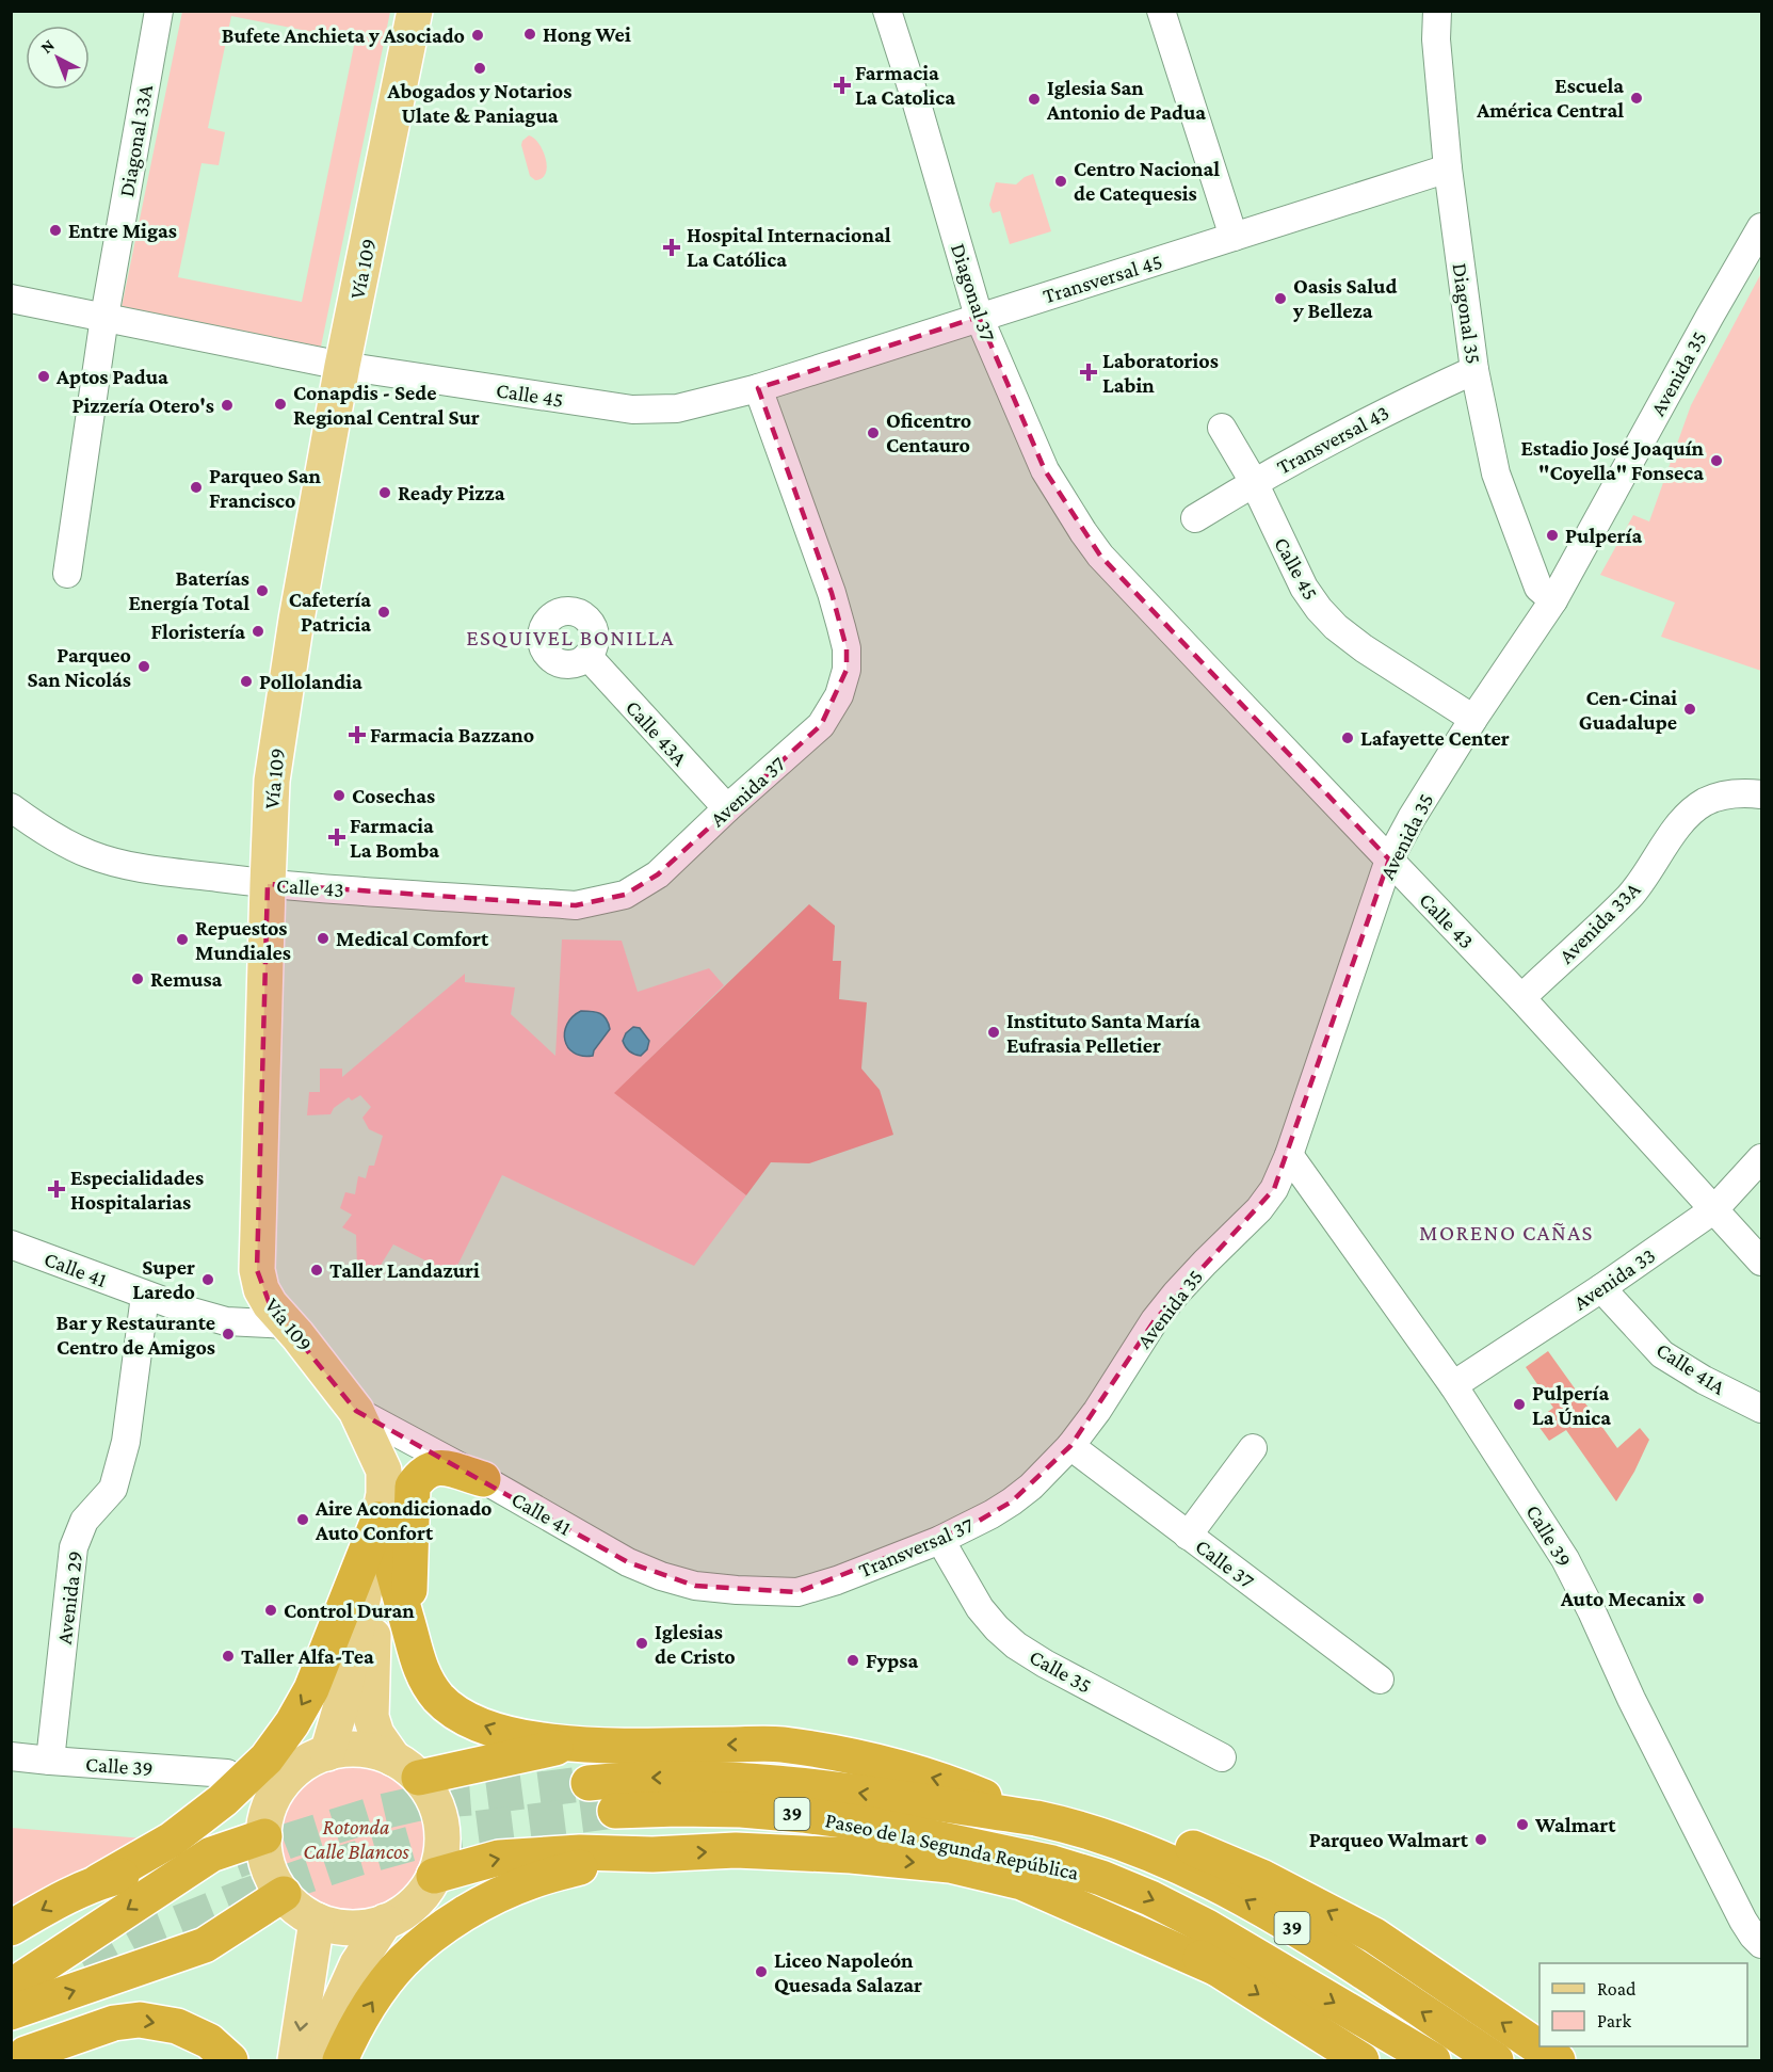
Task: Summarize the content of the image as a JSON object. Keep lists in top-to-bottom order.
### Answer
{
  "streets": {
    "highway": ["39", "Paseo de la Segunda República"],
    "main road": ["Vía 109"],
    "street": [
      "Diagonal 33A",
      "Transversal 45",
      "Diagonal 37",
      "Diagonal 35",
      "Avenida 35",
      "Calle 45",
      "Transversal 43",
      "Calle 43A",
      "Avenida 37",
      "Calle 43",
      "Avenida 33A",
      "Calle 41",
      "Avenida 33",
      "Calle 41A",
      "Calle 39",
      "Transversal 37",
      "Calle 37",
      "Avenida 29",
      "Calle 35"
    ]
  },
  "crossings": [
    ["Diagonal 33A", "Calle 45"],
    ["Vía 109", "Calle 45"],
    ["Vía 109", "Calle 43"],
    ["Vía 109", "Calle 41"],
    ["Transversal 45", "Diagonal 37"],
    ["Transversal 45", "Diagonal 35"],
    ["Transversal 45", "Calle 45"],
    ["Transversal 45", "Avenida 37"],
    ["Diagonal 37", "Calle 43"],
    ["Diagonal 35", "Avenida 35"],
    ["Diagonal 35", "Transversal 43"],
    ["Avenida 35", "Calle 45"],
    ["Avenida 35", "Calle 43"],
    ["Avenida 35", "Calle 39"],
    ["Avenida 35", "Transversal 37"],
    ["Avenida 35", "Calle 37"],
    ["Calle 45", "Transversal 43"],
    ["Calle 45", "Avenida 37"],
    ["Calle 43A", "Avenida 37"],
    ["Avenida 37", "Calle 43"],
    ["Calle 43", "Avenida 33A"],
    ["Calle 43", "Avenida 33"],
    ["Calle 41", "Transversal 37"],
    ["Calle 41", "Avenida 29"],
    ["Avenida 33", "Calle 41A"],
    ["Avenida 33", "Calle 39"],
    ["Calle 39", "Avenida 29"],
    ["Transversal 37", "Calle 37"],
    ["Transversal 37", "Calle 35"]
  ],
  "districts": ["ESQUIVEL BONILLA", "MORENO CAÑAS"],
  "parks": ["Rotonda Calle Blancos"],
  "places": {
    "other": [
      "Hong Wei",
      "Bufete Anchieta y Asociado",
      "Abogados y Notarios Ulate & Paniagua",
      "Escuela América Central",
      "Iglesia San Antonio de Padua",
      "Centro Nacional de Catequesis",
      "Entre Migas",
      "Oasis Salud y Belleza",
      "Aptos Padua",
      "Conapdis - Sede Regional Central Sur",
      "Pizzería Otero's",
      "Oficentro Centauro",
      "Estadio José Joaquín \"Coyella\" Fonseca",
      "Parqueo San Francisco",
      "Ready Pizza",
      "Pulpería",
      "Baterías Energía Total",
      "Cafetería Patricia",
      "Floristería",
      "Parqueo San Nicolás",
      "Pollolandia",
      "Cen-Cinai Guadalupe",
      "Lafayette Center",
      "Cosechas",
      "Medical Comfort",
      "Repuestos Mundiales",
      "Remusa",
      "Instituto Santa María Eufrasia Pelletier",
      "Taller Landazuri",
      "Super Laredo",
      "Bar y Restaurante Centro de Amigos",
      "Pulpería La Única",
      "Aire Acondicionado Auto Confort",
      "Auto Mecanix",
      "Control Duran",
      "Iglesias de Cristo",
      "Taller Alfa-Tea",
      "Fypsa",
      "Walmart",
      "Parqueo Walmart",
      "Liceo Napoleón Quesada Salazar"
    ],
    "health": [
      "Farmacia La Catolica",
      "Hospital Internacional La Católica",
      "Laboratorios Labin",
      "Farmacia Bazzano",
      "Farmacia La Bomba",
      "Especialidades Hospitalarias"
    ]
  },
  "legend": ["Road", "Park"],
  "north": "top left"
}
